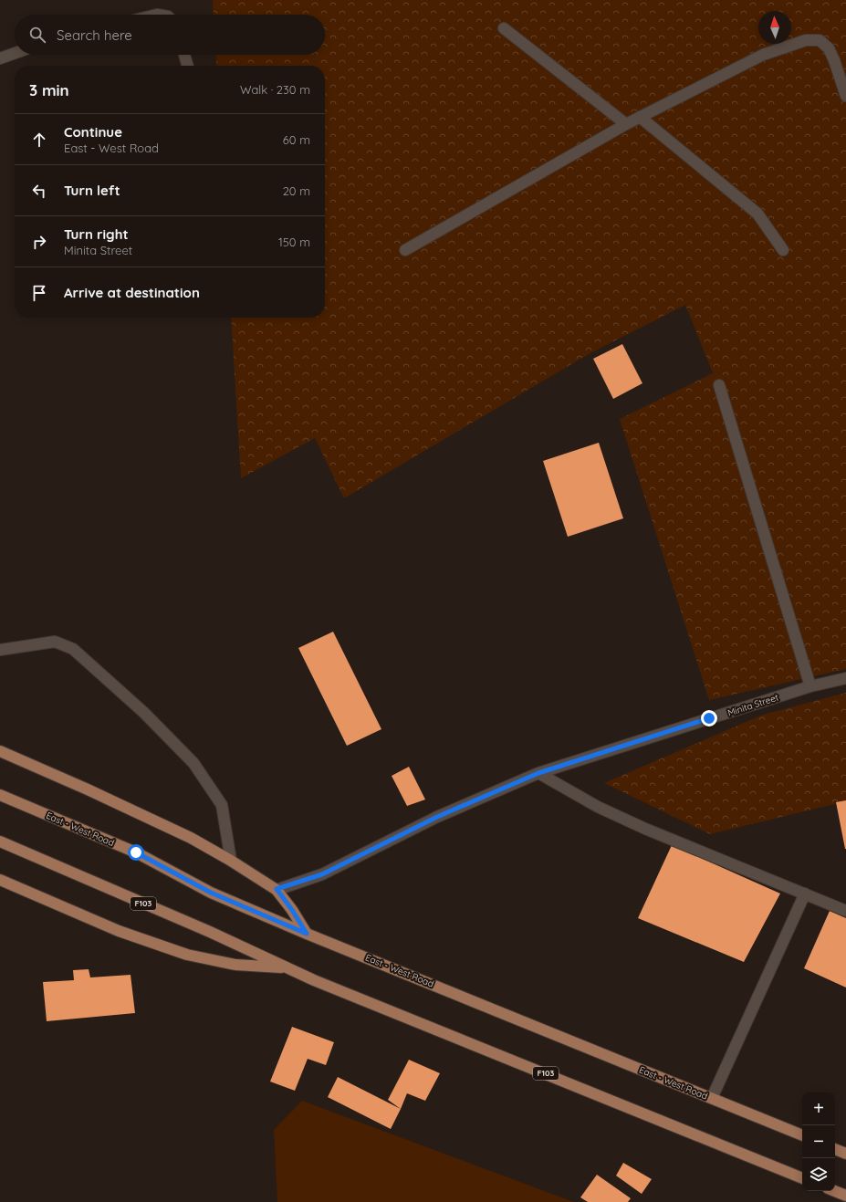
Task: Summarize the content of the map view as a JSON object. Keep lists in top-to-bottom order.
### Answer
{
  "streets": {
    "main road": ["East - West Road", "F103"],
    "street": ["Minita Street"]
  },
  "north": "top",
  "page": {
    "search": "Search here",
    "heading": ["3 min", "Walk · 230 m"],
    "list": [
      ["Continue", "East - West Road", "60 m"],
      ["Turn left", "20 m"],
      ["Turn right", "Minita Street", "150 m"],
      "Arrive at destination"
    ],
    "map_buttons": ["+", "−"]
  }
}
